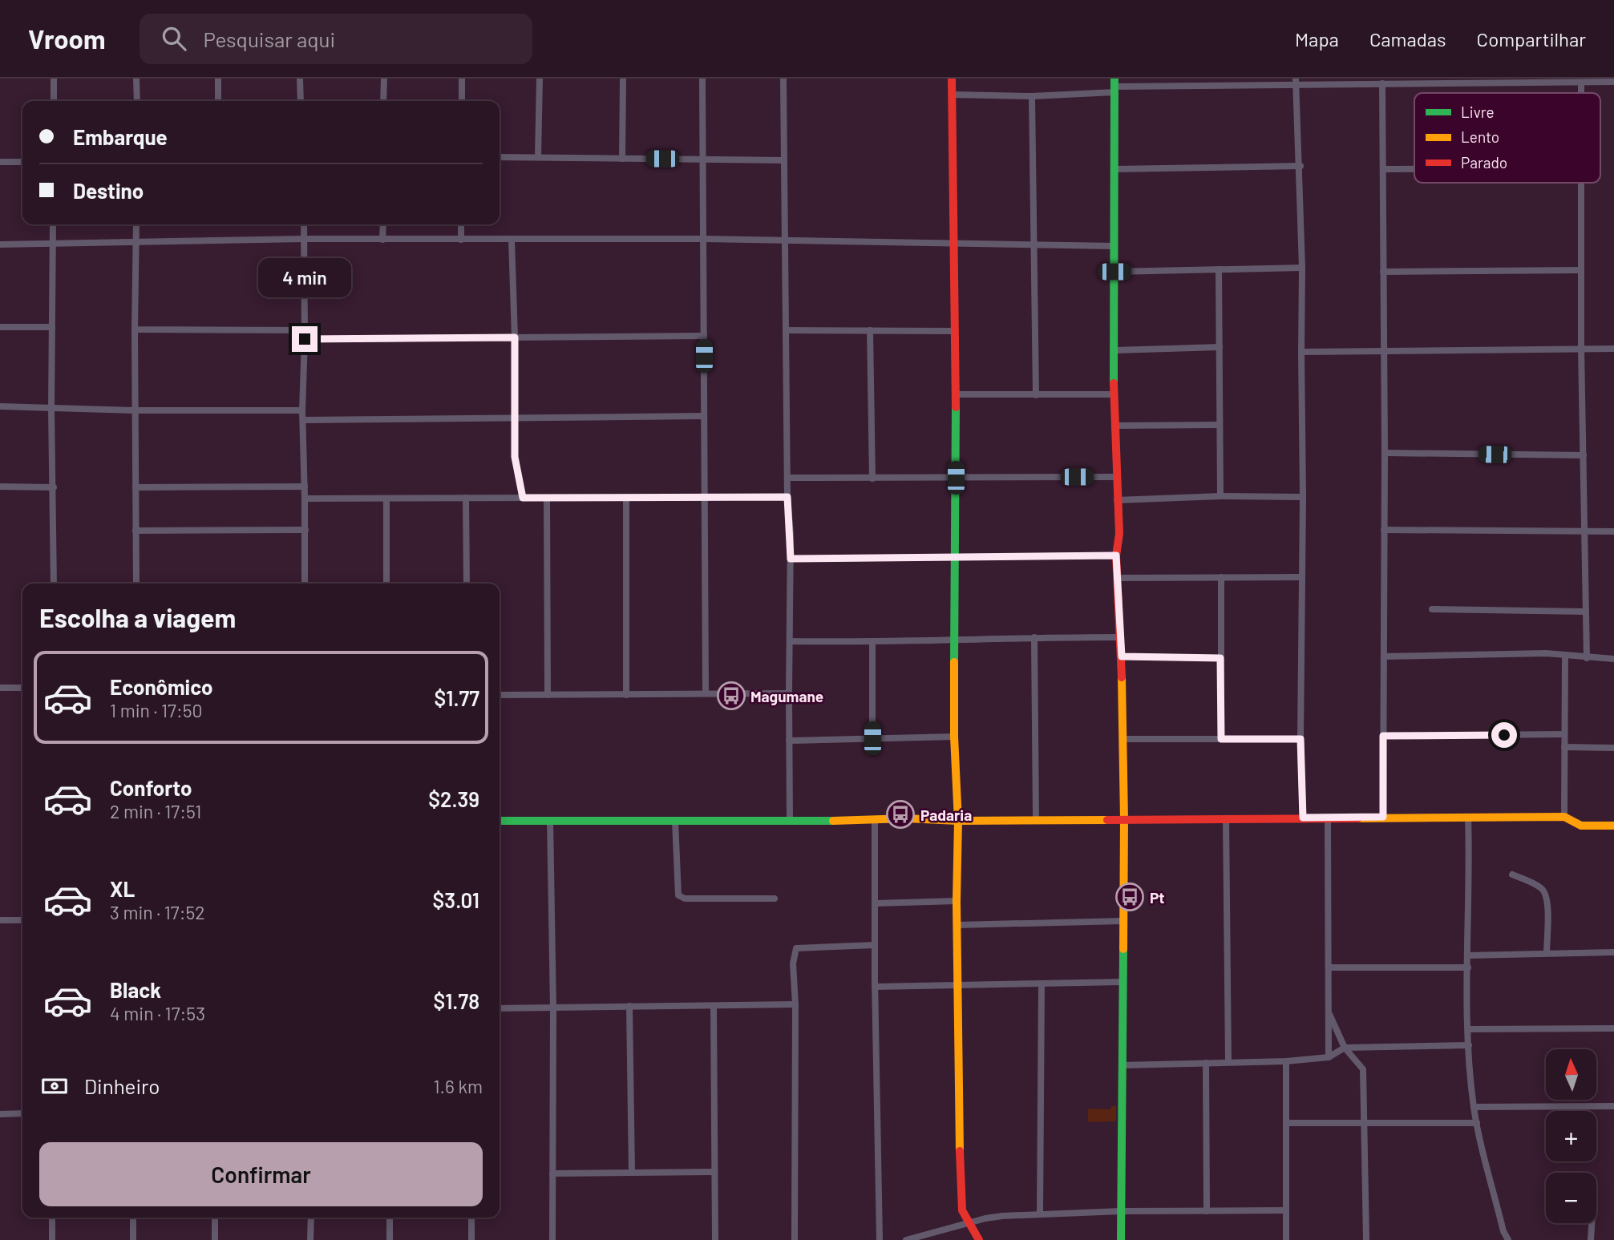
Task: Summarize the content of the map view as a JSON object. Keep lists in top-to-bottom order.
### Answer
{
  "places": {
    "bus stop": ["Magumane", "Padaria", "Pt"]
  },
  "legend": ["Livre", "Lento", "Parado"],
  "north": "top",
  "page": {
    "header": "Vroom",
    "search": "Pesquisar aqui",
    "nav": ["Mapa", "Camadas", "Compartilhar"],
    "banner": ["Embarque", "Destino"],
    "bubble": "4 min",
    "heading": "Escolha a viagem",
    "list": [
      {
        "name": "Econômico",
        "note": "1 min · 17:50",
        "value": "$1.77"
      },
      {
        "name": "Conforto",
        "note": "2 min · 17:51",
        "value": "$2.39"
      },
      {
        "name": "XL",
        "note": "3 min · 17:52",
        "value": "$3.01"
      },
      {
        "name": "Black",
        "note": "4 min · 17:53",
        "value": "$1.78"
      }
    ],
    "map_buttons": ["+", "−"],
    "pay": ["Dinheiro", "1.6 km"],
    "buttons": "Confirmar"
  }
}
